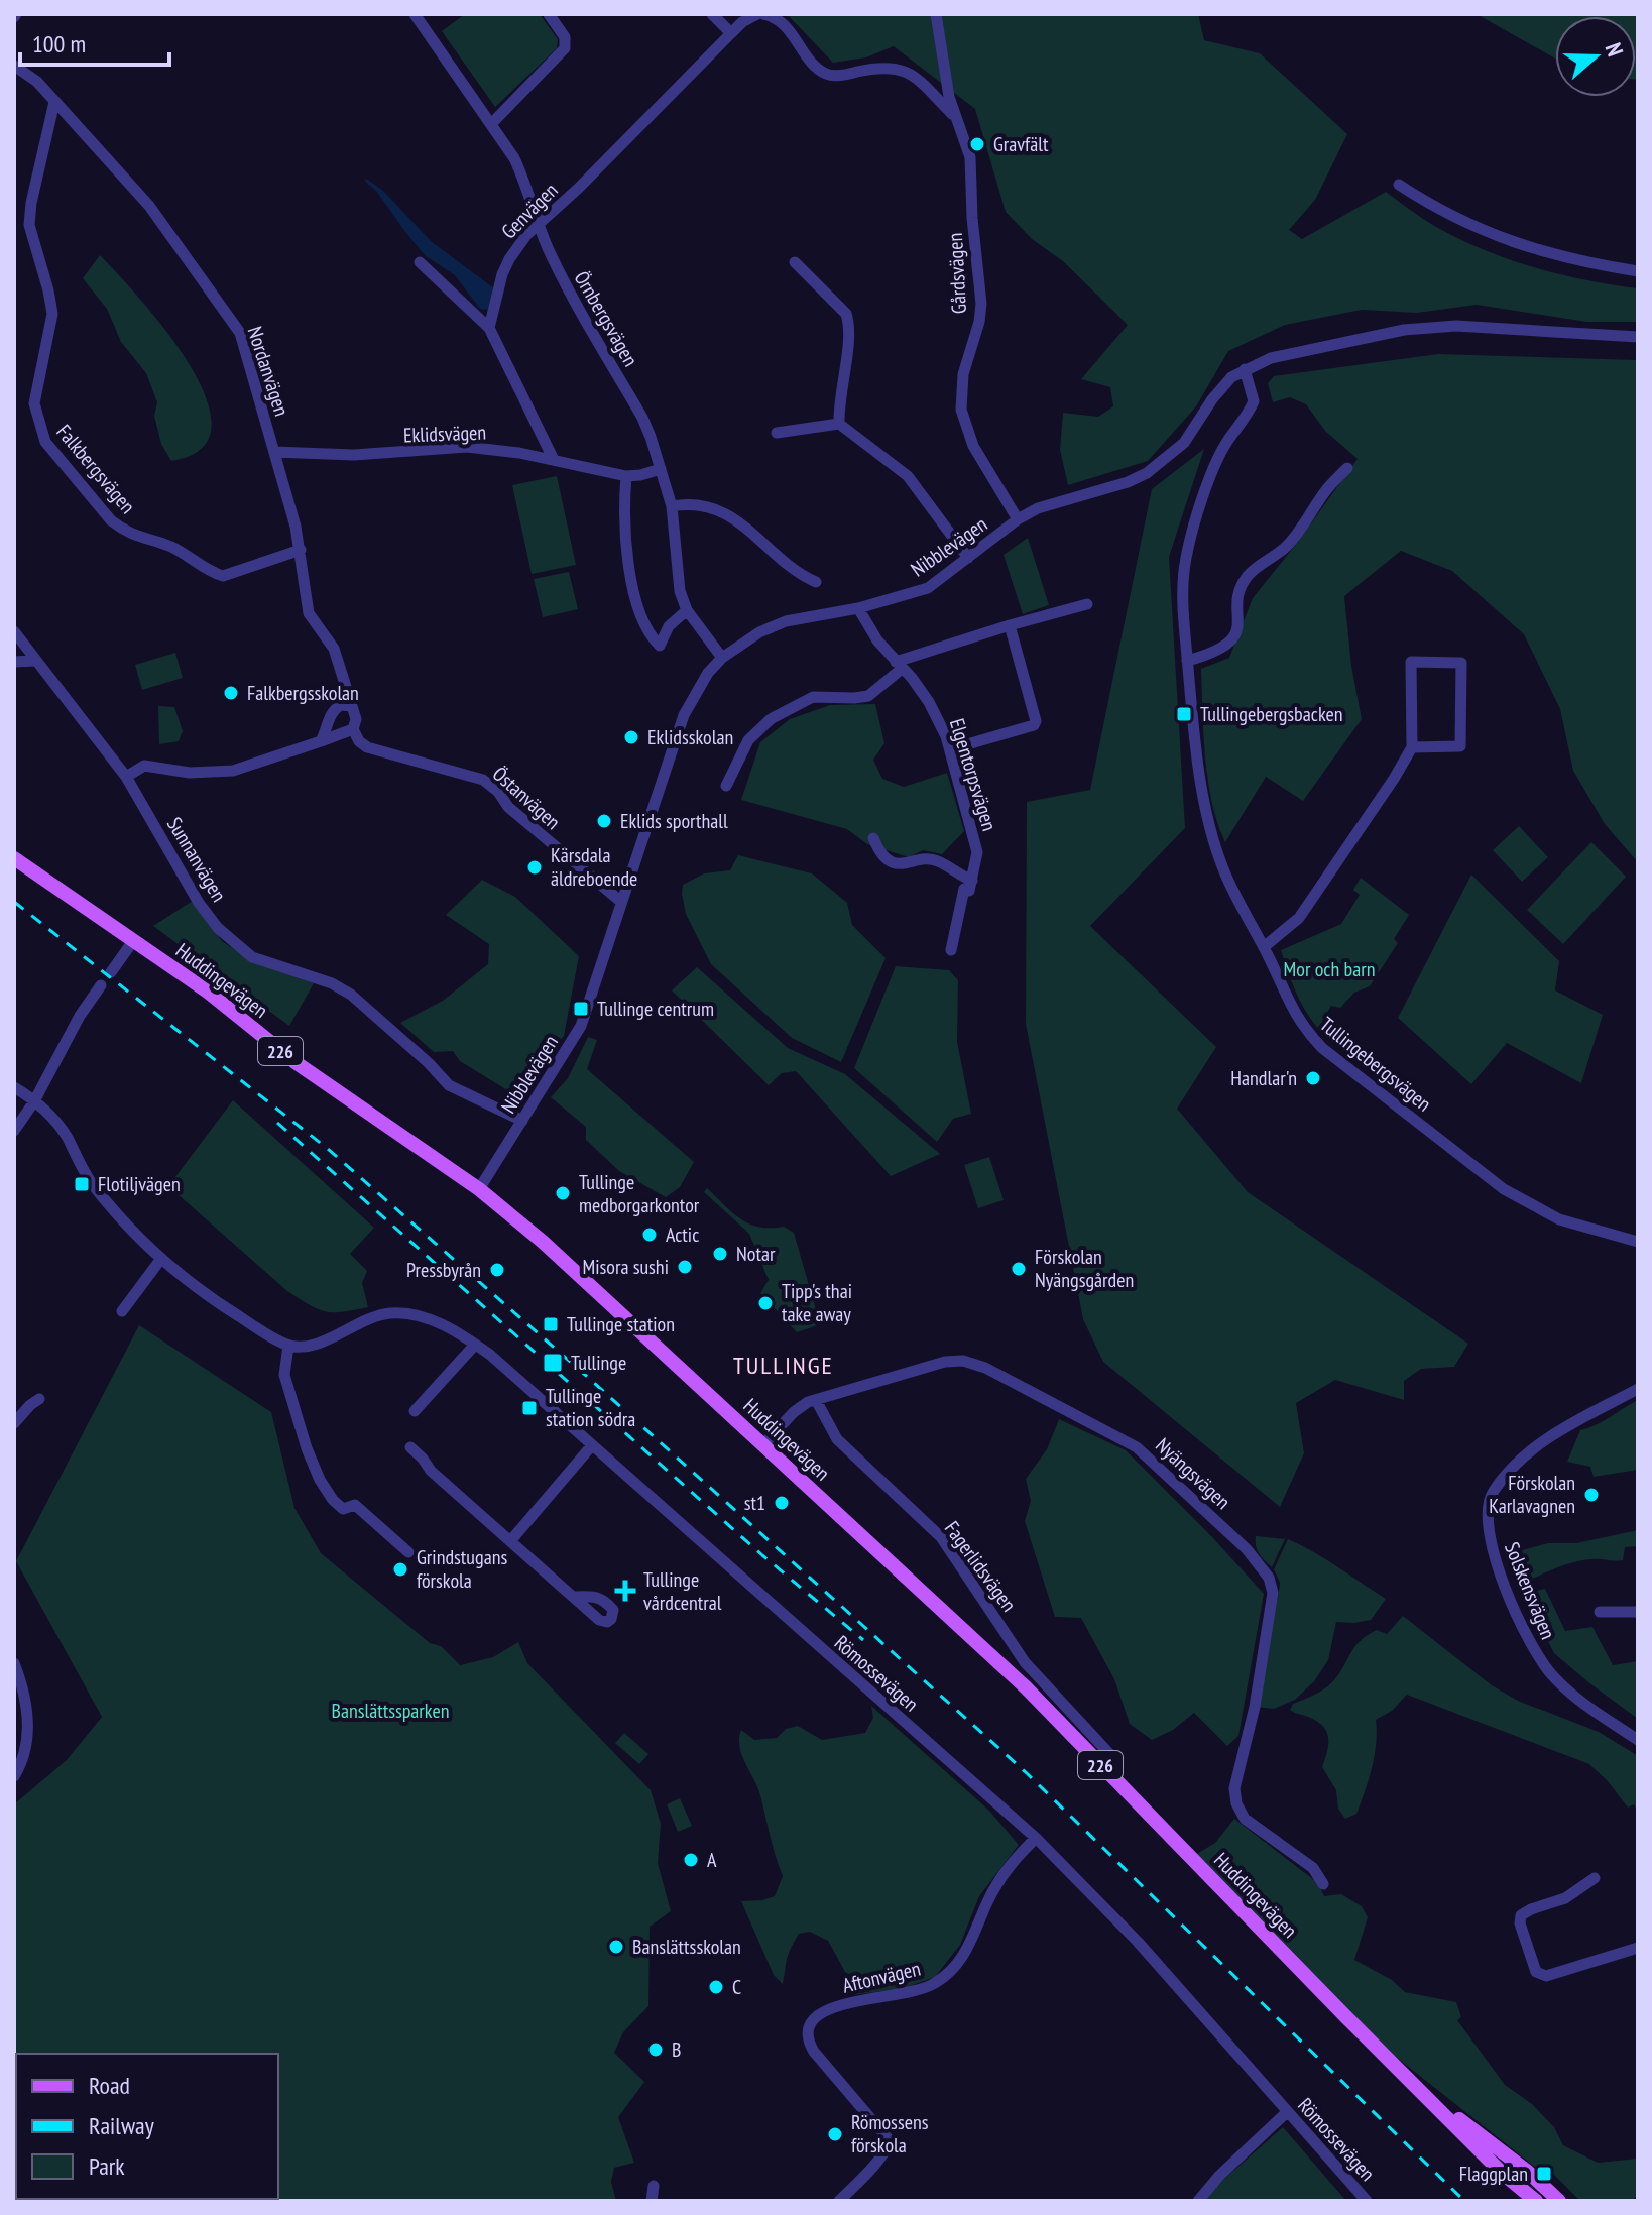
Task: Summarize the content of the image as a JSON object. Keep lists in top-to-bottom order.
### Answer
{
  "streets": {
    "main road": ["Huddingevägen", "226"],
    "street": [
      "Genvägen",
      "Gårdsvägen",
      "Örnbergsvägen",
      "Nordanvägen",
      "Eklidsvägen",
      "Falkbergsvägen",
      "Nibblevägen",
      "Elgentorpsvägen",
      "Östanvägen",
      "Sunnanvägen",
      "Tullingebergsvägen",
      "Nyängsvägen",
      "Fagerlidsvägen",
      "Solskensvägen",
      "Römossevägen",
      "Aftonvägen"
    ]
  },
  "crossings": [
    ["Genvägen", "Örnbergsvägen"],
    ["Gårdsvägen", "Nibblevägen"],
    ["Örnbergsvägen", "Eklidsvägen"],
    ["Örnbergsvägen", "Nibblevägen"],
    ["Nordanvägen", "Eklidsvägen"],
    ["Nordanvägen", "Falkbergsvägen"],
    ["Nibblevägen", "Elgentorpsvägen"],
    ["Nibblevägen", "Östanvägen"],
    ["Nibblevägen", "Sunnanvägen"],
    ["Nibblevägen", "Huddingevägen"],
    ["Nibblevägen", "Tullingebergsvägen"],
    ["Huddingevägen", "Nyängsvägen"],
    ["Nyängsvägen", "Fagerlidsvägen"],
    ["Römossevägen", "Aftonvägen"]
  ],
  "districts": ["TULLINGE"],
  "parks": ["Mor och barn", "Banslättssparken"],
  "places": {
    "other": [
      "Gravfält",
      "Falkbergsskolan",
      "Eklidsskolan",
      "Eklids sporthall",
      "Kärsdala äldreboende",
      "Handlar'n",
      "Tullinge medborgarkontor",
      "Actic",
      "Notar",
      "Misora sushi",
      "Förskolan Nyängsgården",
      "Pressbyrån",
      "Tipp's thai take away",
      "Förskolan Karlavagnen",
      "st1",
      "Grindstugans förskola",
      "A",
      "Banslättsskolan",
      "C",
      "B",
      "Römossens förskola"
    ],
    "transit": [
      "Tullingebergsbacken",
      "Tullinge centrum",
      "Flotiljvägen",
      "Tullinge station",
      "Tullinge",
      "Tullinge station södra",
      "Flaggplan"
    ],
    "health": ["Tullinge vårdcentral"]
  },
  "legend": ["Road", "Railway", "Park"],
  "scale_bar": "100 m",
  "north": "right"
}
